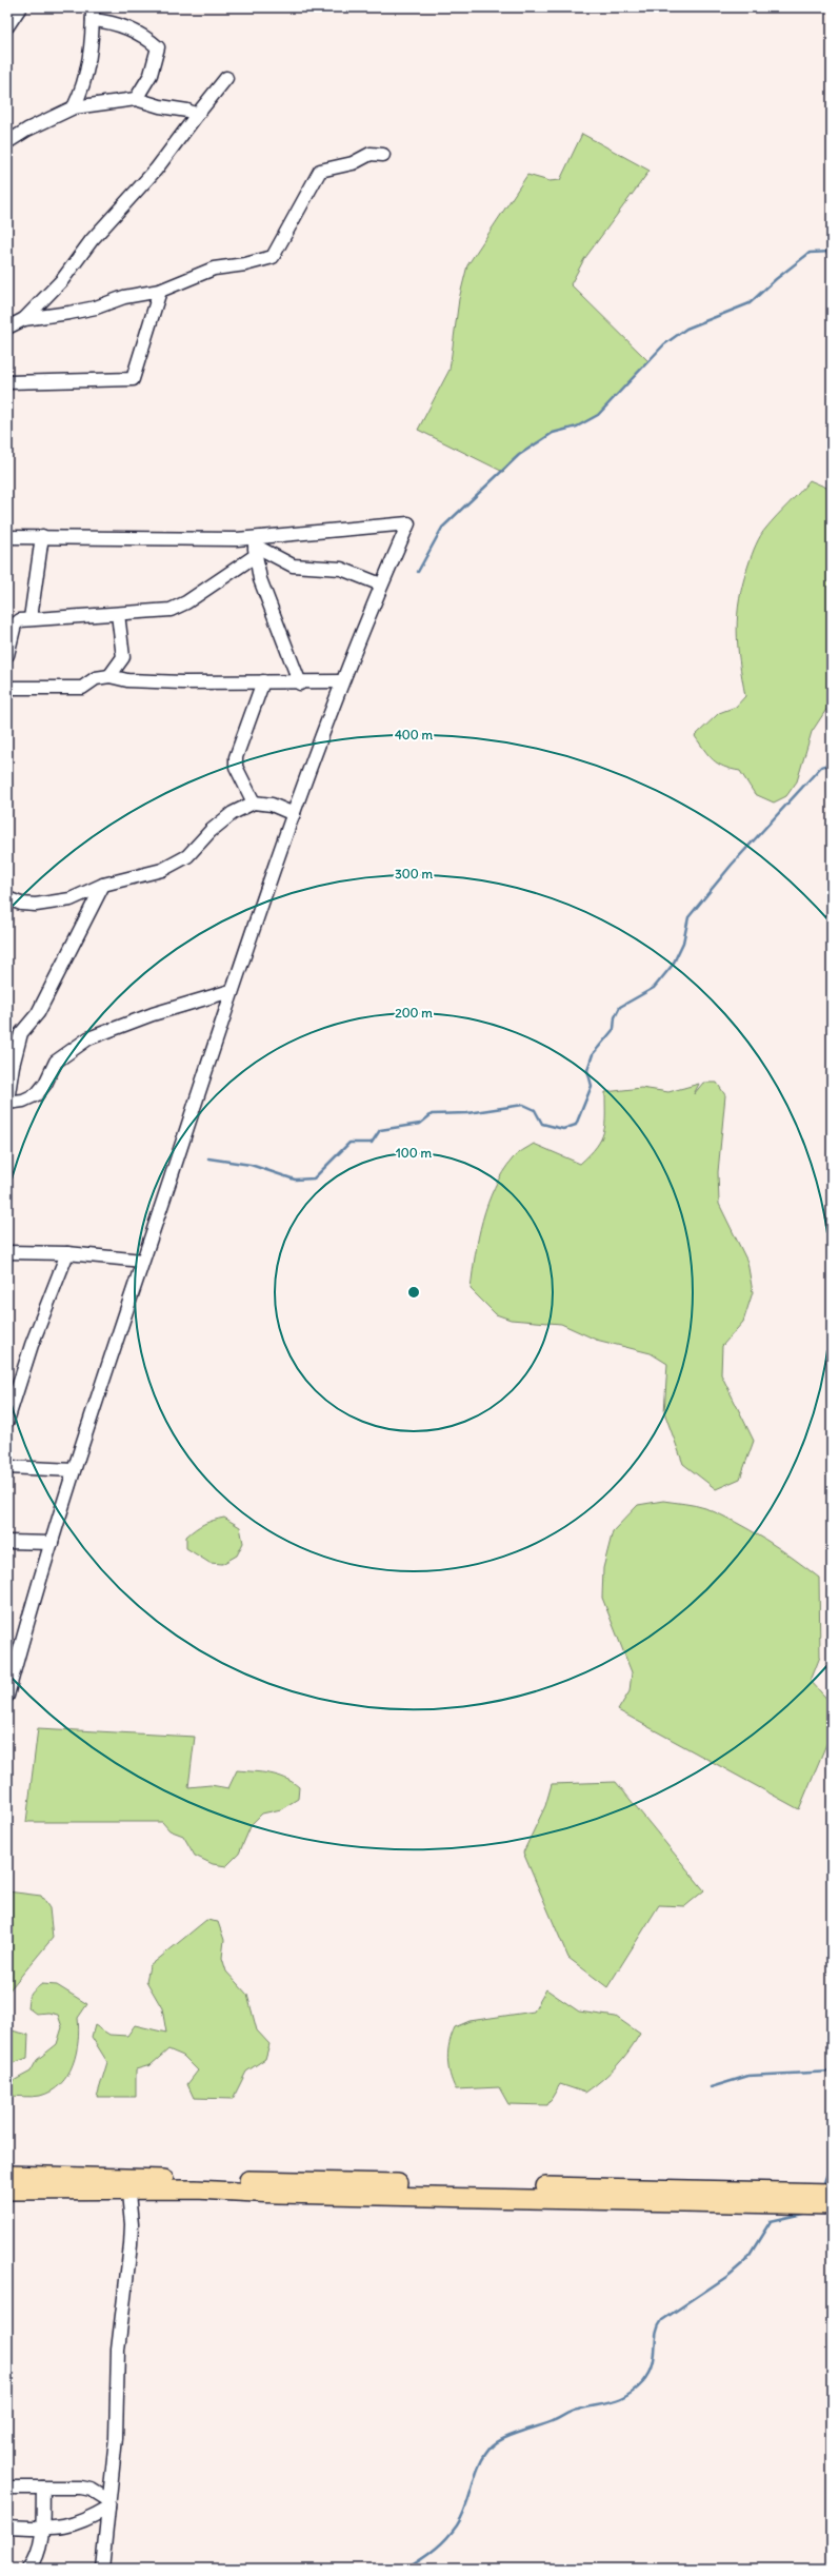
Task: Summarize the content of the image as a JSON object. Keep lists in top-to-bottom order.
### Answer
{
  "rings": [
    "400 m",
    "300 m",
    "200 m",
    "100 m"
  ]
}
